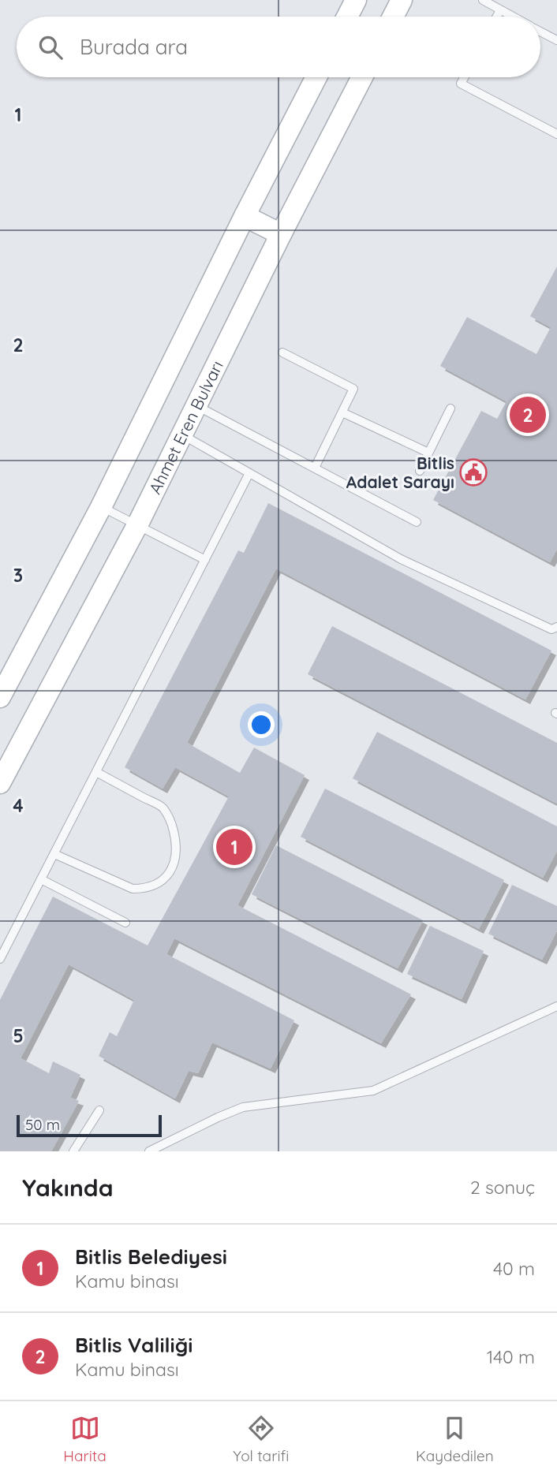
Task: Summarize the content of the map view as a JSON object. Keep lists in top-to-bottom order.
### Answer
{
  "streets": {
    "main road": ["Ahmet Eren Bulvarı"]
  },
  "places": {
    "public building": ["Bitlis Adalet Sarayı"]
  },
  "scale_bar": "50 m",
  "page": {
    "search": "Burada ara",
    "pins": ["2", "1"],
    "scale": "50 m",
    "heading": ["Yakında", "2 sonuç"],
    "list": [
      {
        "mark": "1",
        "name": "Bitlis Belediyesi",
        "note": "Kamu binası",
        "value": "40 m"
      },
      {
        "mark": "2",
        "name": "Bitlis Valiliği",
        "note": "Kamu binası",
        "value": "140 m"
      }
    ],
    "nav": ["Harita", "Yol tarifi", "Kaydedilen"]
  },
  "grid": {
    "rows": [
      "1",
      "2",
      "3",
      "4",
      "5"
    ]
  }
}
